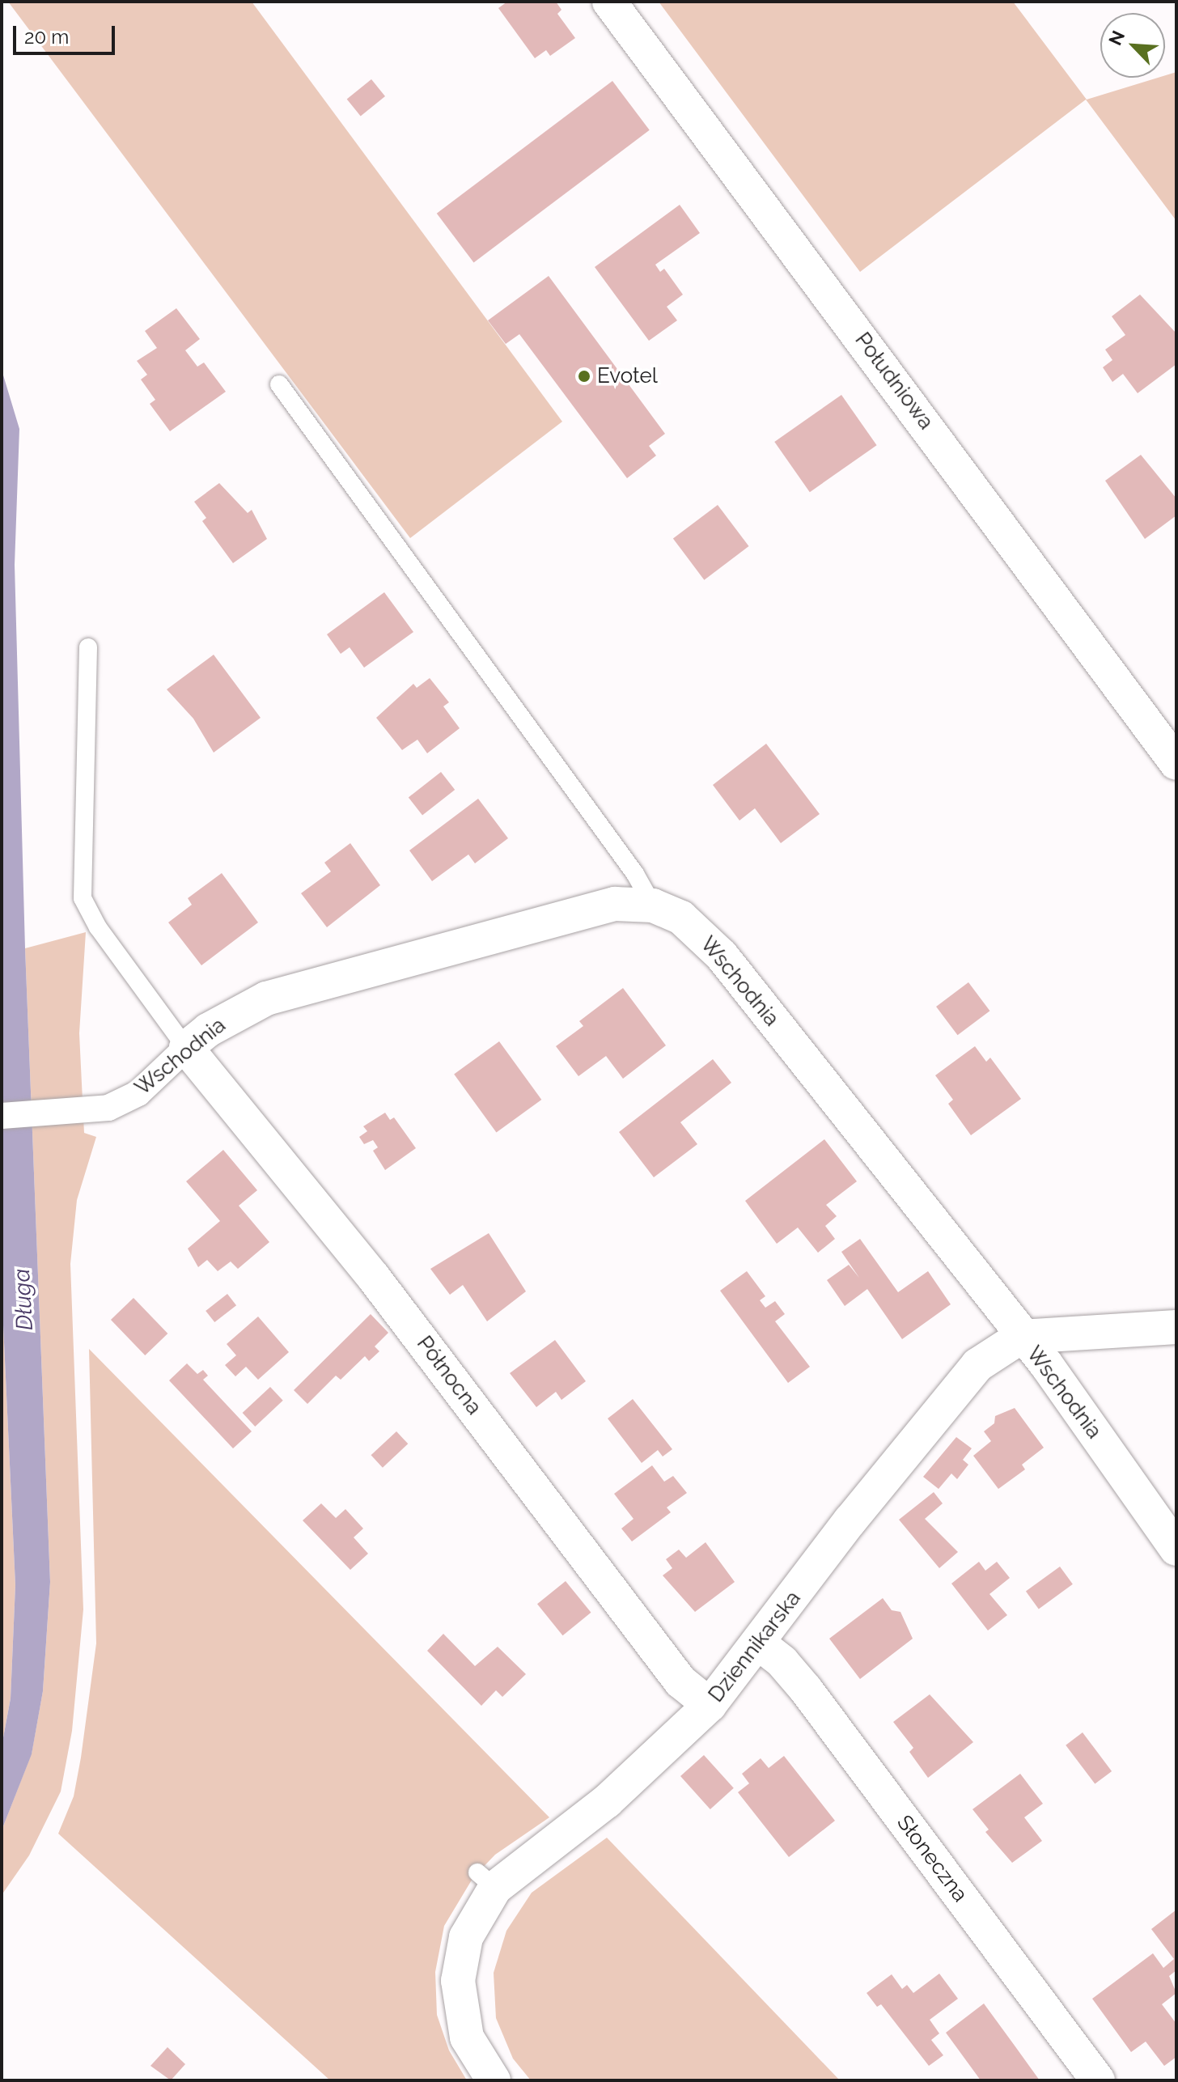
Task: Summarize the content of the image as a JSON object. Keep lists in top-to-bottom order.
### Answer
{
  "streets": {
    "street": [
      "Południowa",
      "Wschodnia",
      "Północna",
      "Dziennikarska",
      "Słoneczna"
    ]
  },
  "crossings": [
    ["Wschodnia", "Północna"],
    ["Wschodnia", "Dziennikarska"],
    ["Północna", "Dziennikarska"],
    ["Dziennikarska", "Słoneczna"]
  ],
  "water": ["Długa"],
  "places": ["Evotel"],
  "scale_bar": "20 m",
  "north": "top left"
}
